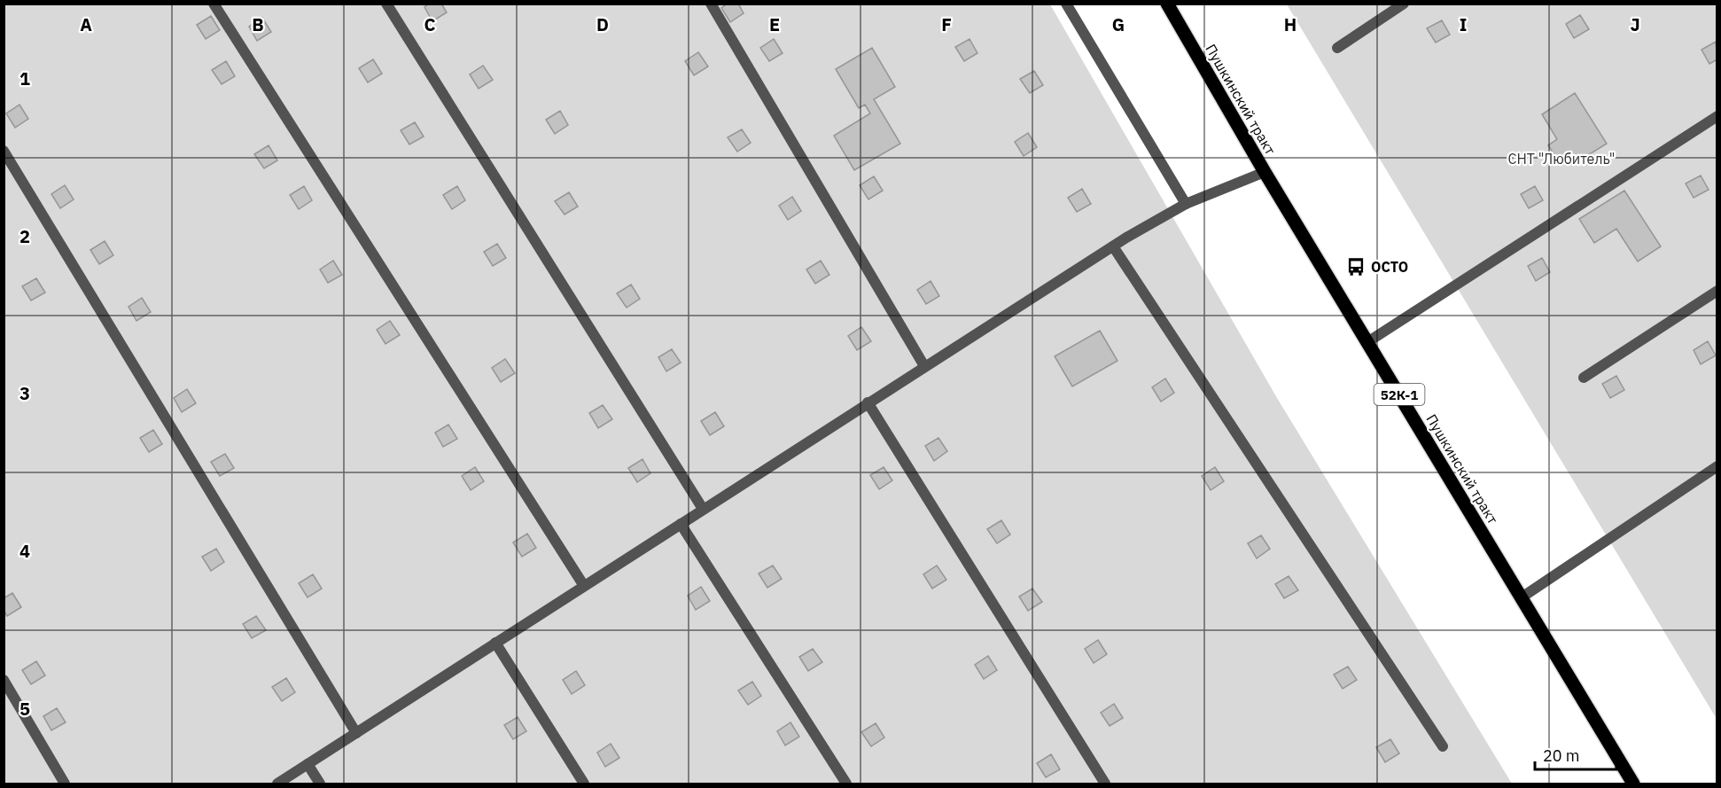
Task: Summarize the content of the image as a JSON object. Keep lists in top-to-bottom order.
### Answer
{
  "streets": {
    "main road": ["Пушкинский тракт", "52К-1"]
  },
  "parks": ["СНТ \"Любитель\""],
  "places": {
    "bus stop": ["ОСТО"]
  },
  "scale_bar": "20 m",
  "grid": {
    "columns": [
      "A",
      "B",
      "C",
      "D",
      "E",
      "F",
      "G",
      "H",
      "I",
      "J"
    ],
    "rows": [
      "1",
      "2",
      "3",
      "4",
      "5"
    ]
  }
}
